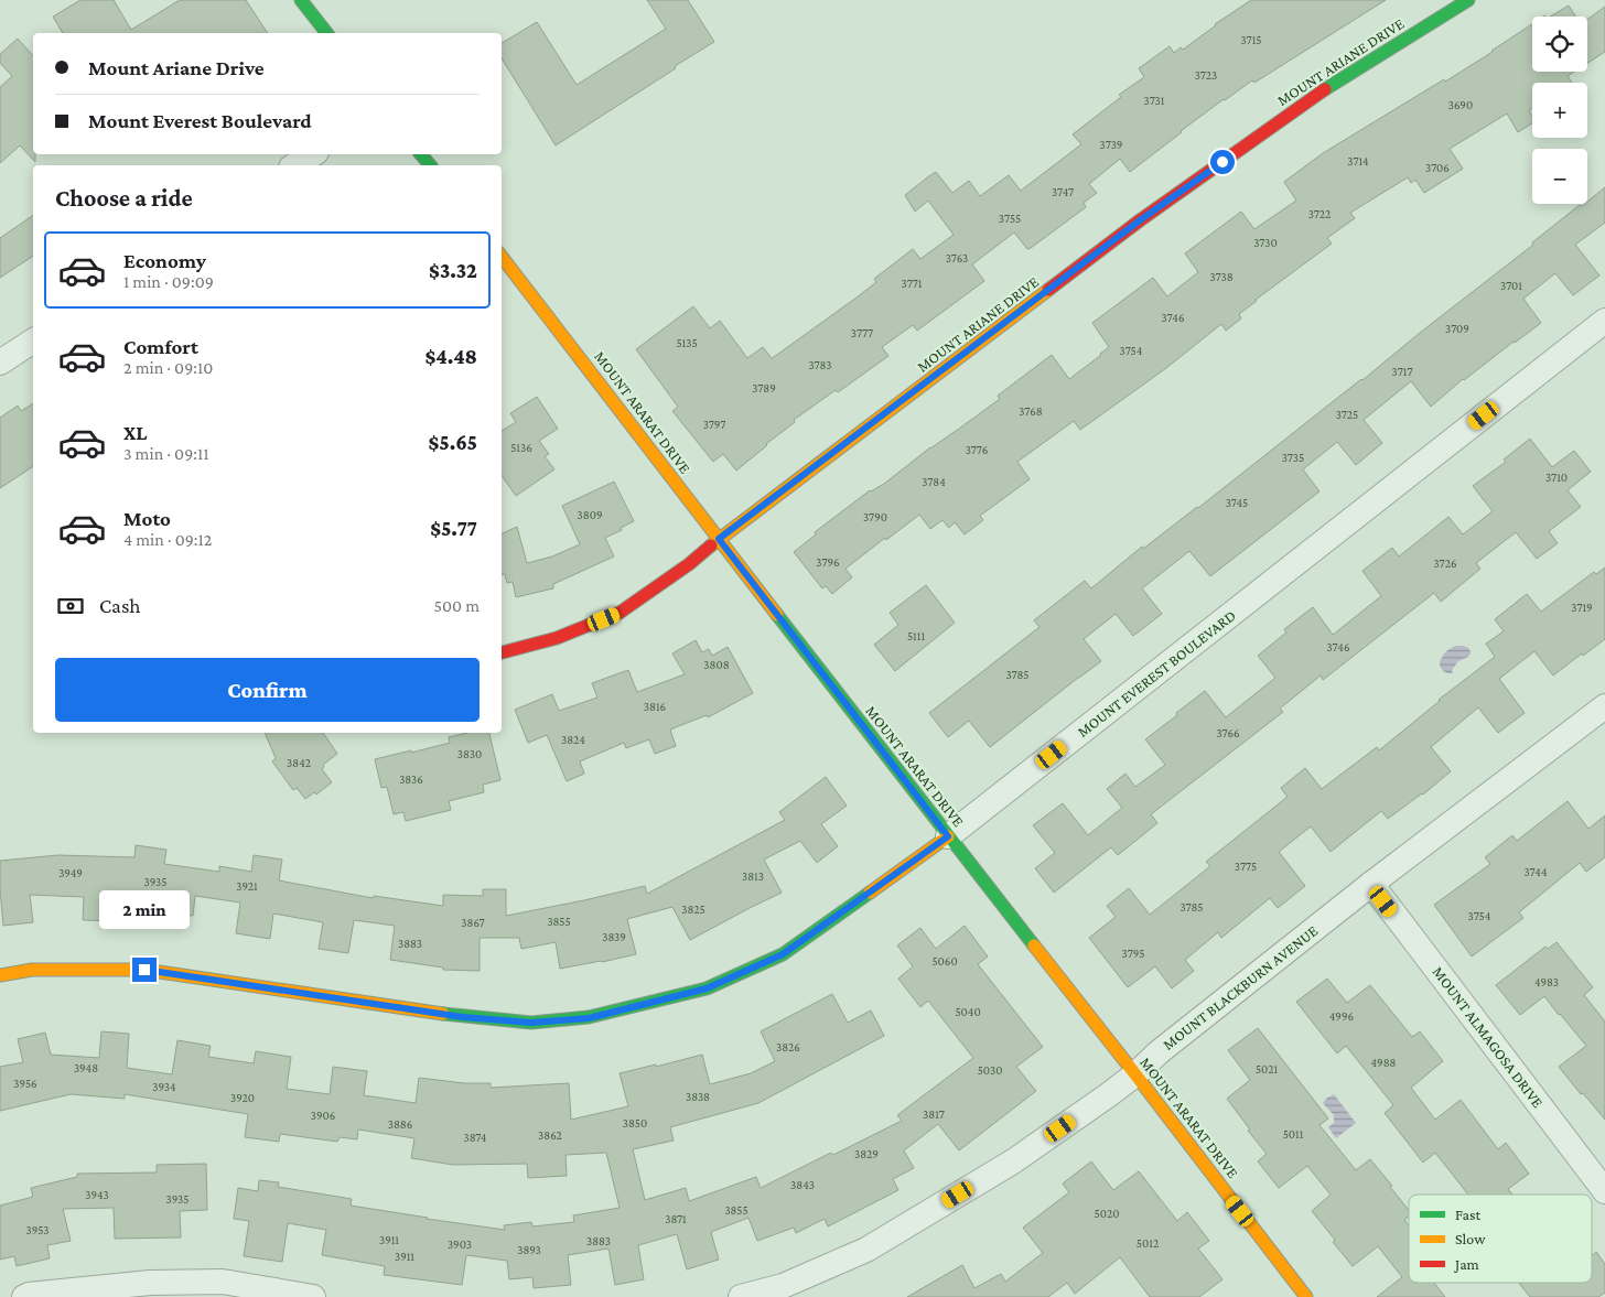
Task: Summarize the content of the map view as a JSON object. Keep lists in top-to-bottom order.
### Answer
{
  "streets": {
    "street": [
      "MOUNT ARIANE DRIVE",
      "MOUNT ARARAT DRIVE",
      "MOUNT EVEREST BOULEVARD",
      "MOUNT BLACKBURN AVENUE",
      "MOUNT ALMAGOSA DRIVE"
    ]
  },
  "crossings": [
    ["MOUNT ARIANE DRIVE", "MOUNT ARARAT DRIVE"],
    ["MOUNT ARARAT DRIVE", "MOUNT EVEREST BOULEVARD"],
    ["MOUNT ARARAT DRIVE", "MOUNT BLACKBURN AVENUE"],
    ["MOUNT BLACKBURN AVENUE", "MOUNT ALMAGOSA DRIVE"]
  ],
  "house_numbers": [
    "3715",
    "3723",
    "3731",
    "3690",
    "3739",
    "3714",
    "3706",
    "3747",
    "3722",
    "3755",
    "3730",
    "3763",
    "3738",
    "3771",
    "3701",
    "3746",
    "3709",
    "3777",
    "5135",
    "3754",
    "3783",
    "3717",
    "3789",
    "3768",
    "3725",
    "3797",
    "5136",
    "3776",
    "3735",
    "3710",
    "3784",
    "3745",
    "3809",
    "3790",
    "3796",
    "3726",
    "3719",
    "5111",
    "3746",
    "3808",
    "3785",
    "3816",
    "3766",
    "3824",
    "3830",
    "3842",
    "3836",
    "3775",
    "3744",
    "3949",
    "3813",
    "3935",
    "3921",
    "3785",
    "3825",
    "3754",
    "3855",
    "3867",
    "3839",
    "3883",
    "3795",
    "5060",
    "4983",
    "5040",
    "4996",
    "3826",
    "4988",
    "3948",
    "5021",
    "5030",
    "3956",
    "3934",
    "3838",
    "3920",
    "3817",
    "3906",
    "3850",
    "3886",
    "5011",
    "3862",
    "3874",
    "3829",
    "3843",
    "3943",
    "3935",
    "3855",
    "5020",
    "3871",
    "3953",
    "3911",
    "3883",
    "5012",
    "3903",
    "3893",
    "3911"
  ],
  "legend": ["Fast", "Slow", "Jam"],
  "page": {
    "map_buttons": ["+", "−"],
    "banner": ["Mount Ariane Drive", "Mount Everest Boulevard"],
    "heading": "Choose a ride",
    "list": [
      {
        "name": "Economy",
        "note": "1 min · 09:09",
        "value": "$3.32"
      },
      {
        "name": "Comfort",
        "note": "2 min · 09:10",
        "value": "$4.48"
      },
      {
        "name": "XL",
        "note": "3 min · 09:11",
        "value": "$5.65"
      },
      {
        "name": "Moto",
        "note": "4 min · 09:12",
        "value": "$5.77"
      }
    ],
    "pay": ["Cash", "500 m"],
    "buttons": "Confirm",
    "bubble": "2 min"
  }
}
